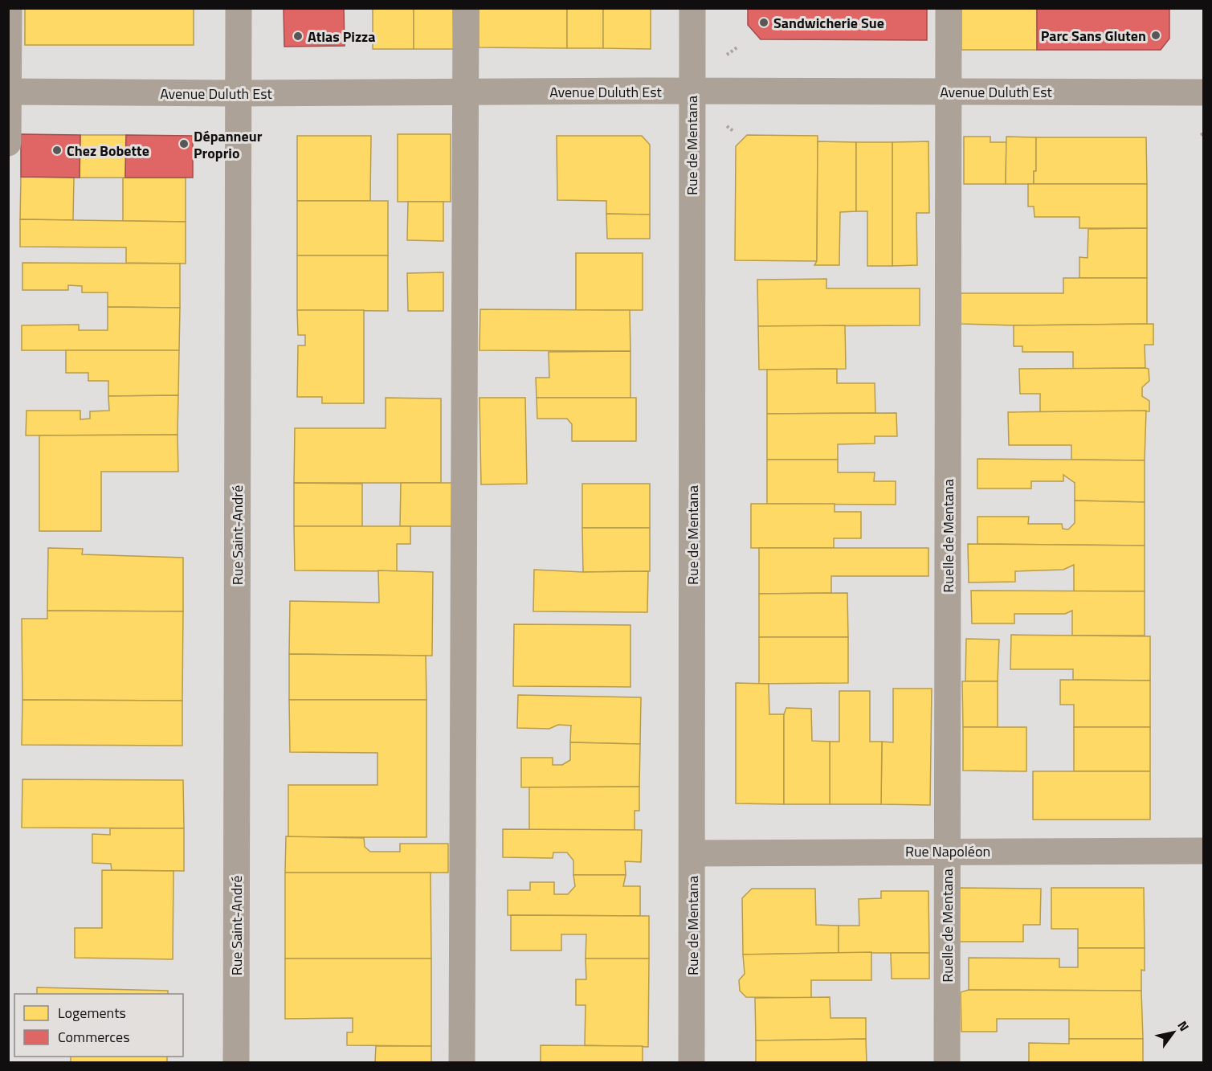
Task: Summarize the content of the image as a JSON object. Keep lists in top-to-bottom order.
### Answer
{
  "streets": {
    "street": [
      "Avenue Duluth Est",
      "Rue de Mentana",
      "Rue Saint-André",
      "Ruelle de Mentana",
      "Rue Napoléon"
    ]
  },
  "crossings": [
    ["Avenue Duluth Est", "Rue de Mentana"],
    ["Avenue Duluth Est", "Rue Saint-André"],
    ["Avenue Duluth Est", "Ruelle de Mentana"],
    ["Rue de Mentana", "Rue Napoléon"],
    ["Ruelle de Mentana", "Rue Napoléon"]
  ],
  "places": [
    "Sandwicherie Sue",
    "Parc Sans Gluten",
    "Atlas Pizza",
    "Dépanneur Proprio",
    "Chez Bobette"
  ],
  "legend": ["Logements", "Commerces"],
  "north": "top right"
}
